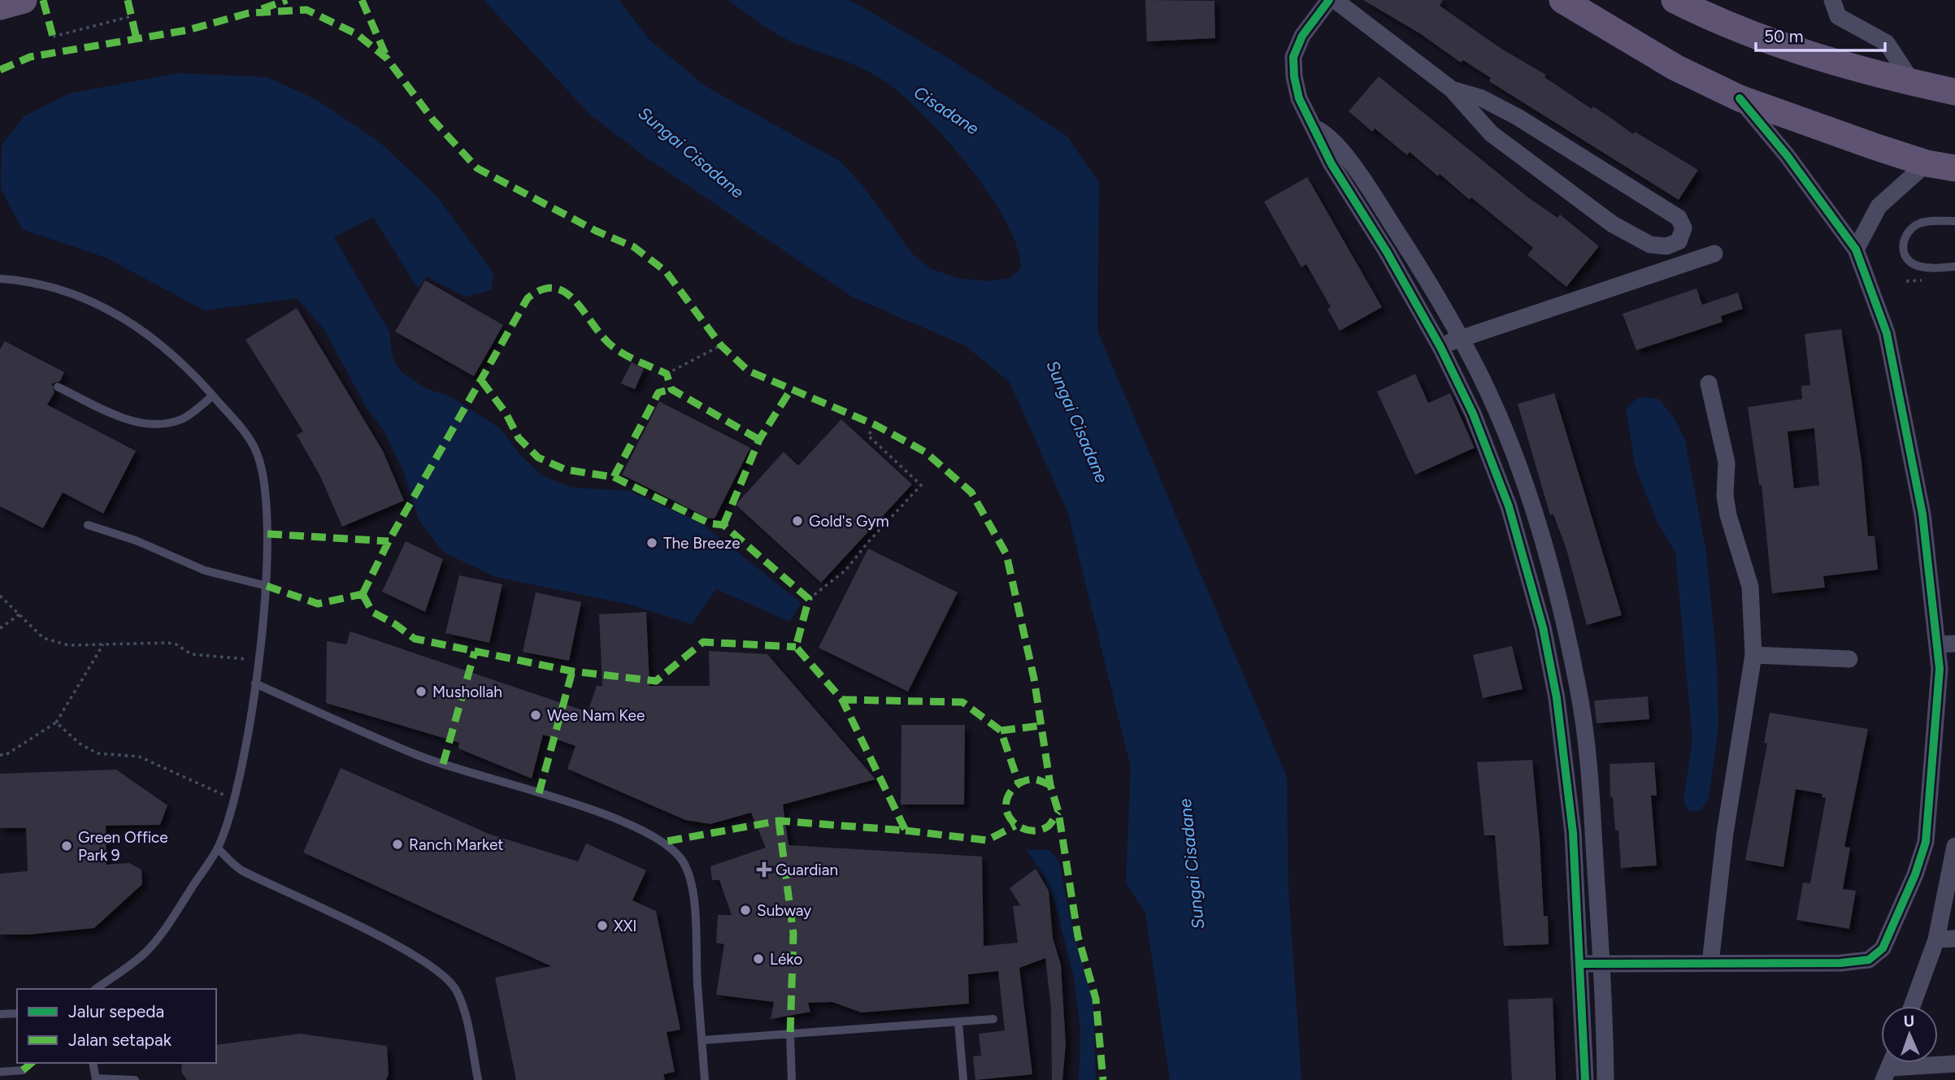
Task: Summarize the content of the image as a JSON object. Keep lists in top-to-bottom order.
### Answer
{
  "water": ["Cisadane", "Sungai Cisadane"],
  "places": {
    "other": [
      "Gold's Gym",
      "The Breeze",
      "Mushollah",
      "Wee Nam Kee",
      "Ranch Market",
      "Green Office Park 9",
      "Subway",
      "XXI",
      "Léko"
    ],
    "health": ["Guardian"]
  },
  "legend": ["Jalur sepeda", "Jalan setapak"],
  "scale_bar": "50 m",
  "north": "top"
}
